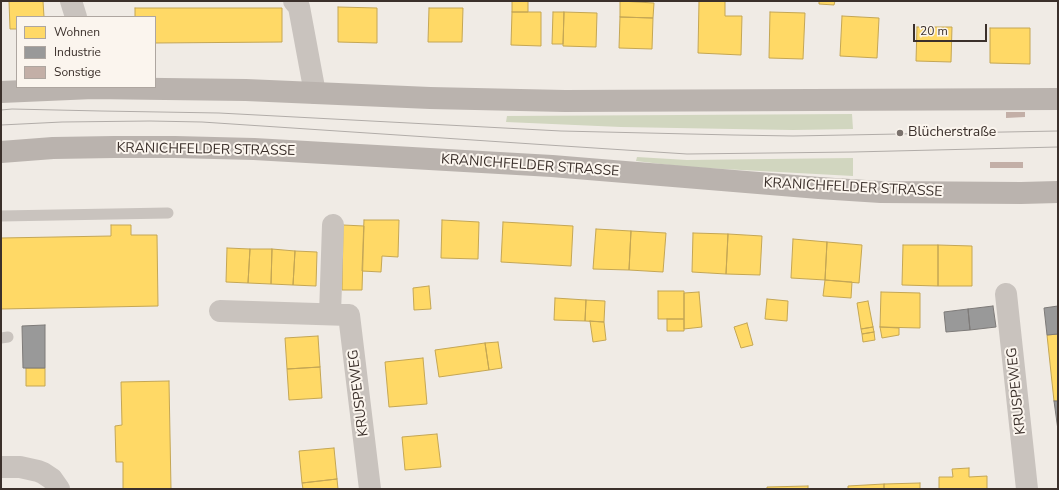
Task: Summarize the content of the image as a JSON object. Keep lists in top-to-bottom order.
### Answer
{
  "streets": {
    "main road": ["KRANICHFELDER STRASSE"],
    "street": ["KRUSPEWEG"]
  },
  "places": ["Blücherstraße"],
  "legend": ["Wohnen", "Industrie", "Sonstige"],
  "scale_bar": "20 m"
}
